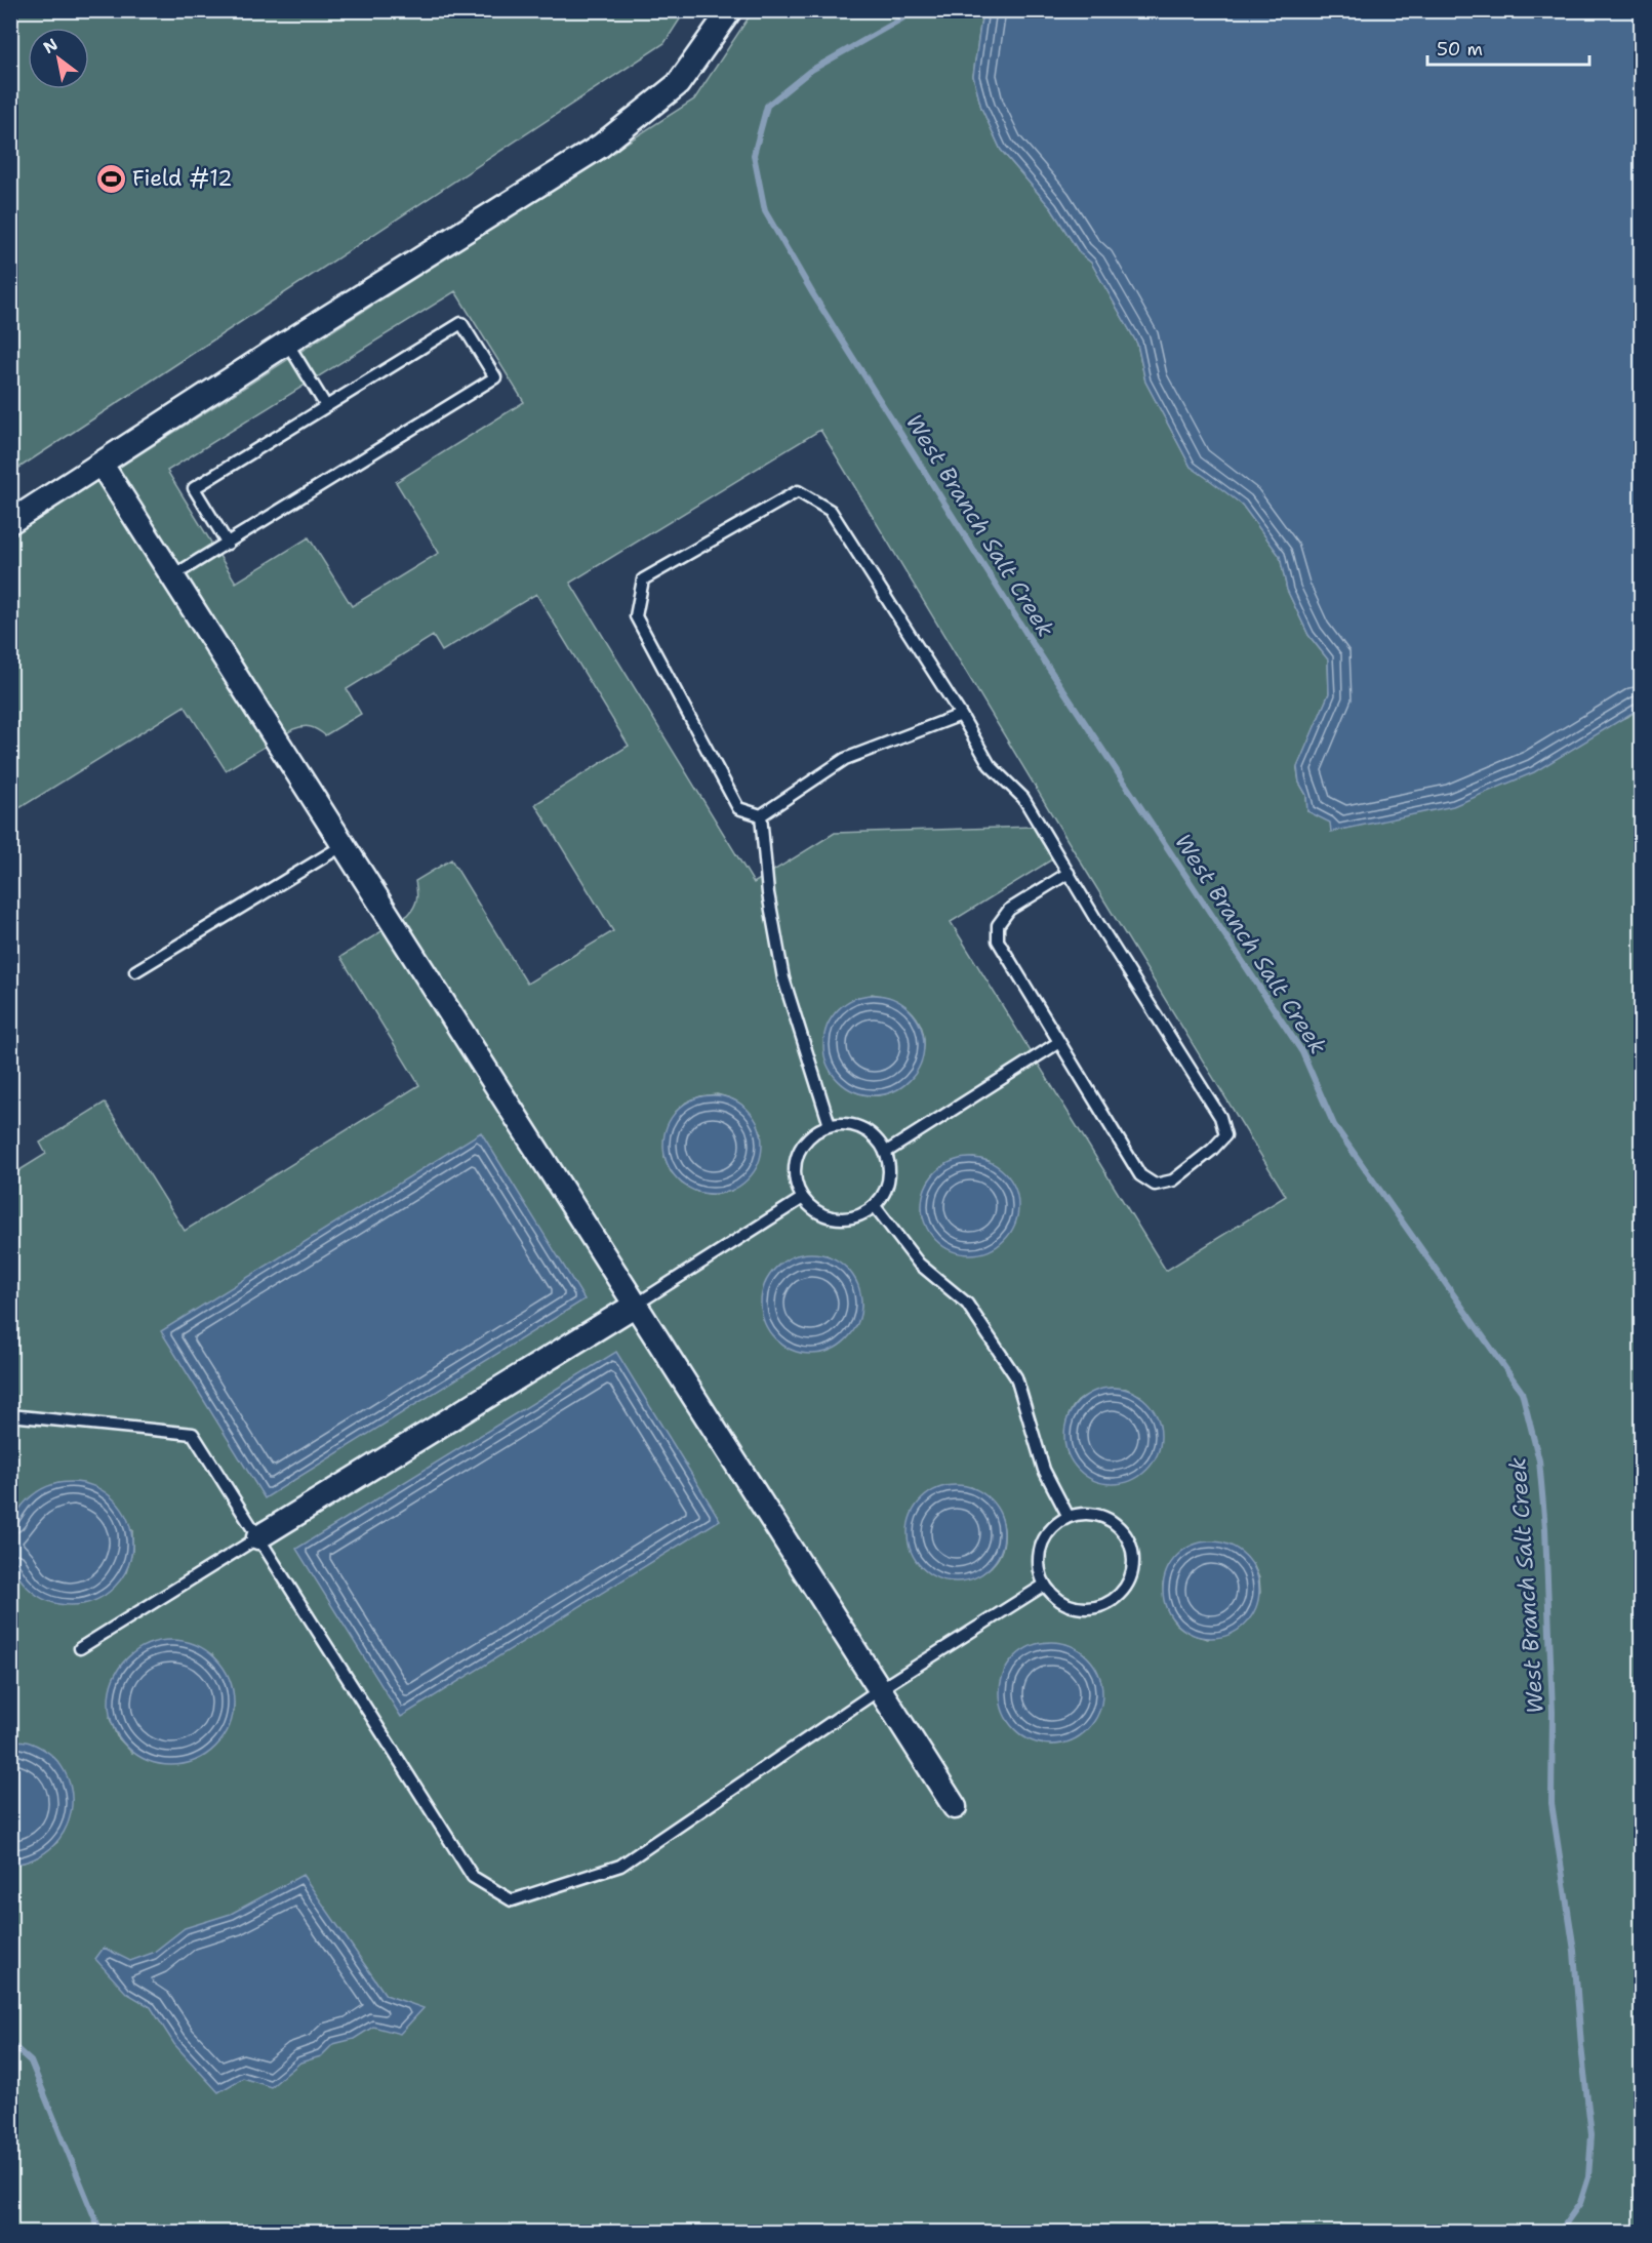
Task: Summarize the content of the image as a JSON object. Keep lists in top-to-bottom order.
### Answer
{
  "water": ["West Branch Salt Creek"],
  "places": {
    "sports": ["Field #12"]
  },
  "scale_bar": "50 m",
  "north": "top left"
}
